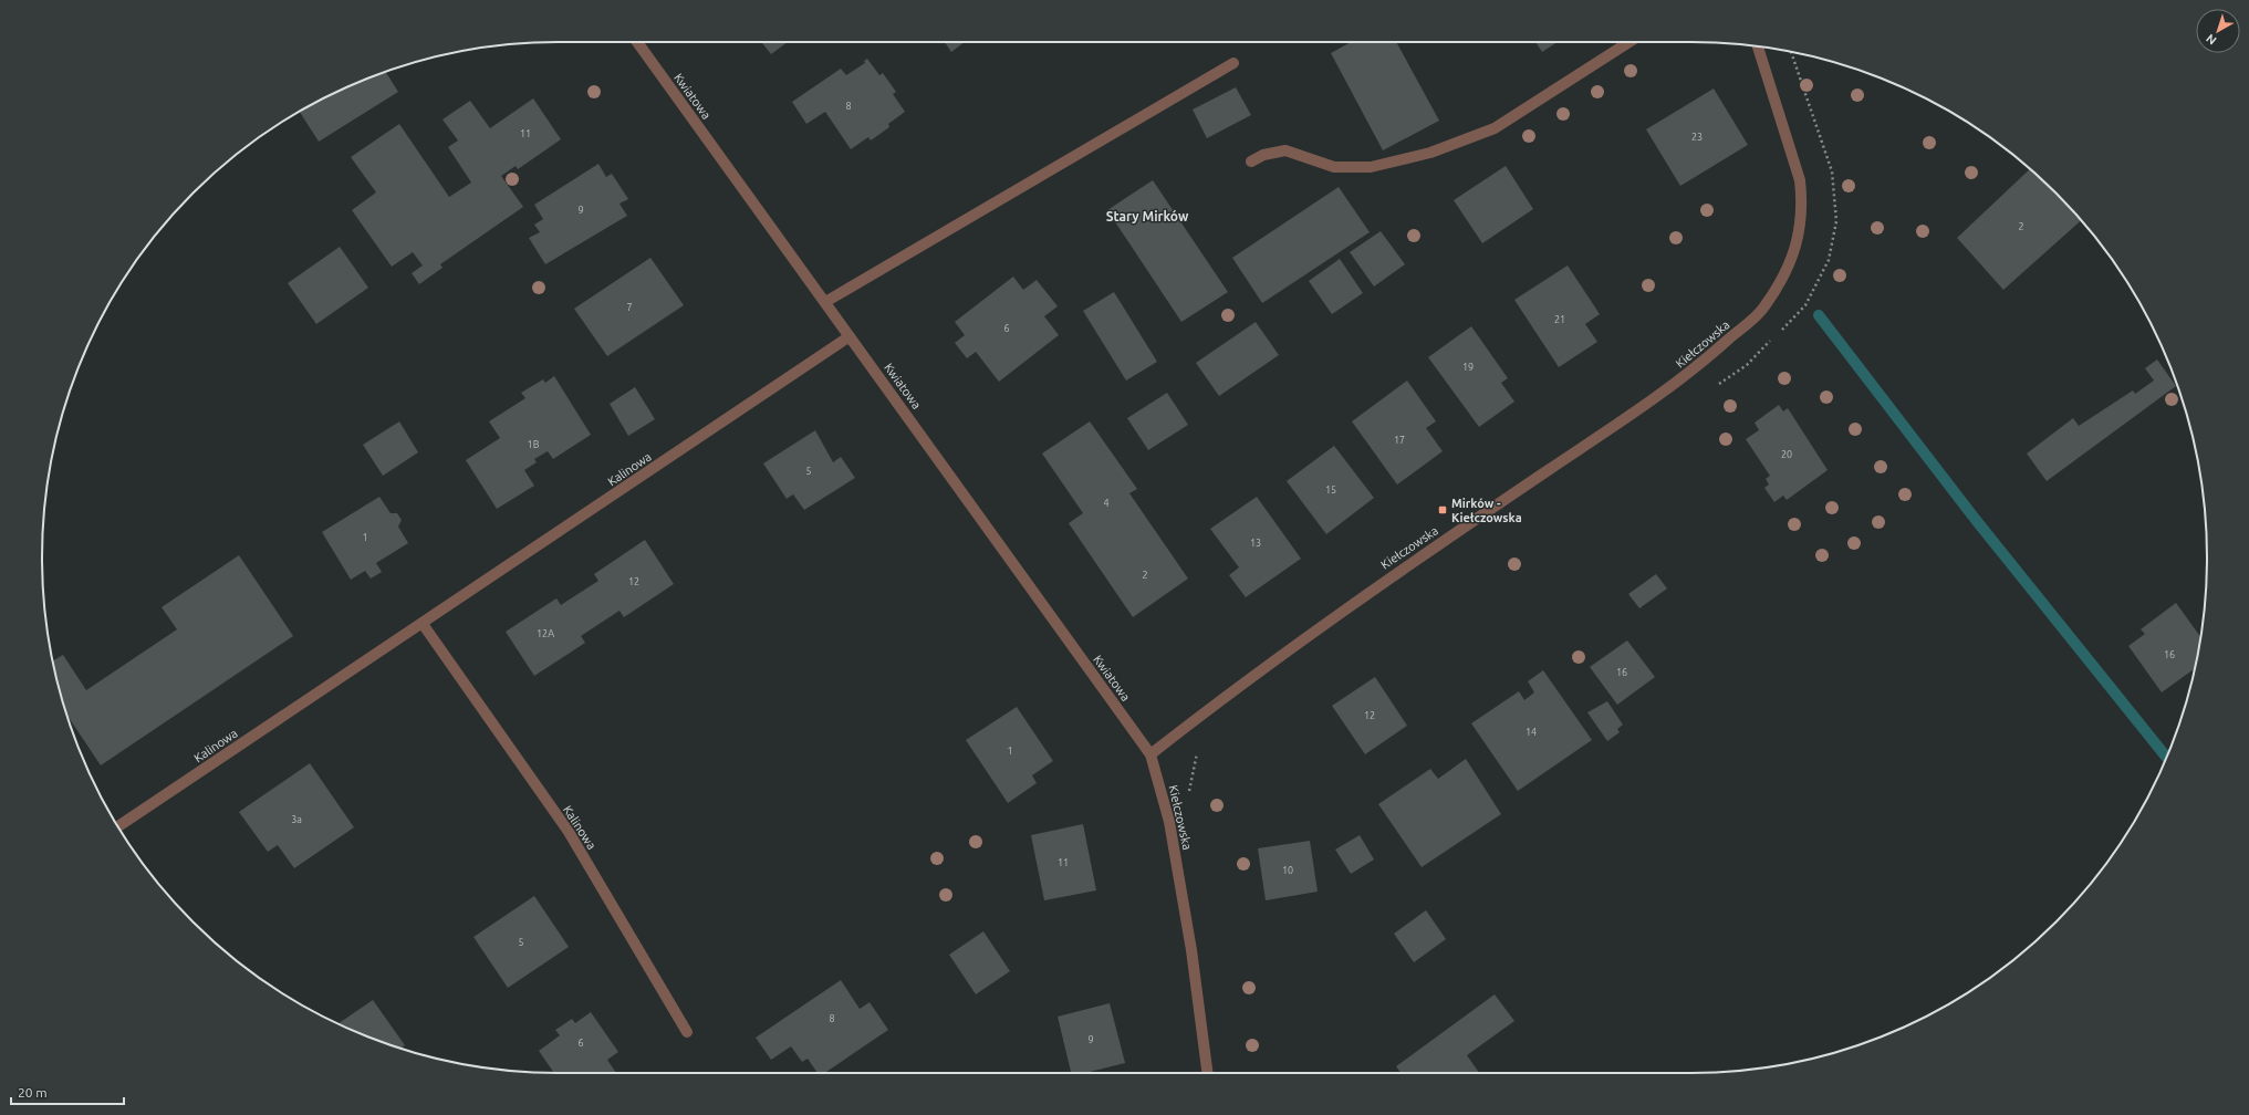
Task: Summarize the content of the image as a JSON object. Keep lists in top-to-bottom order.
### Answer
{
  "streets": {
    "street": ["Kwiatowa", "Kiełczowska", "Kalinowa"]
  },
  "crossings": [
    ["Kwiatowa", "Kiełczowska"],
    ["Kwiatowa", "Kalinowa"]
  ],
  "districts": ["Stary Mirków"],
  "places": {
    "transit": ["Mirków - Kiełczowska"]
  },
  "house_numbers": [
    "8",
    "11",
    "23",
    "9",
    "2",
    "7",
    "21",
    "6",
    "19",
    "17",
    "1B",
    "20",
    "5",
    "15",
    "4",
    "1",
    "13",
    "2",
    "12",
    "12A",
    "16",
    "16",
    "12",
    "14",
    "1",
    "3a",
    "11",
    "10",
    "5",
    "8",
    "9",
    "6"
  ],
  "scale_bar": "20 m",
  "north": "bottom left"
}
